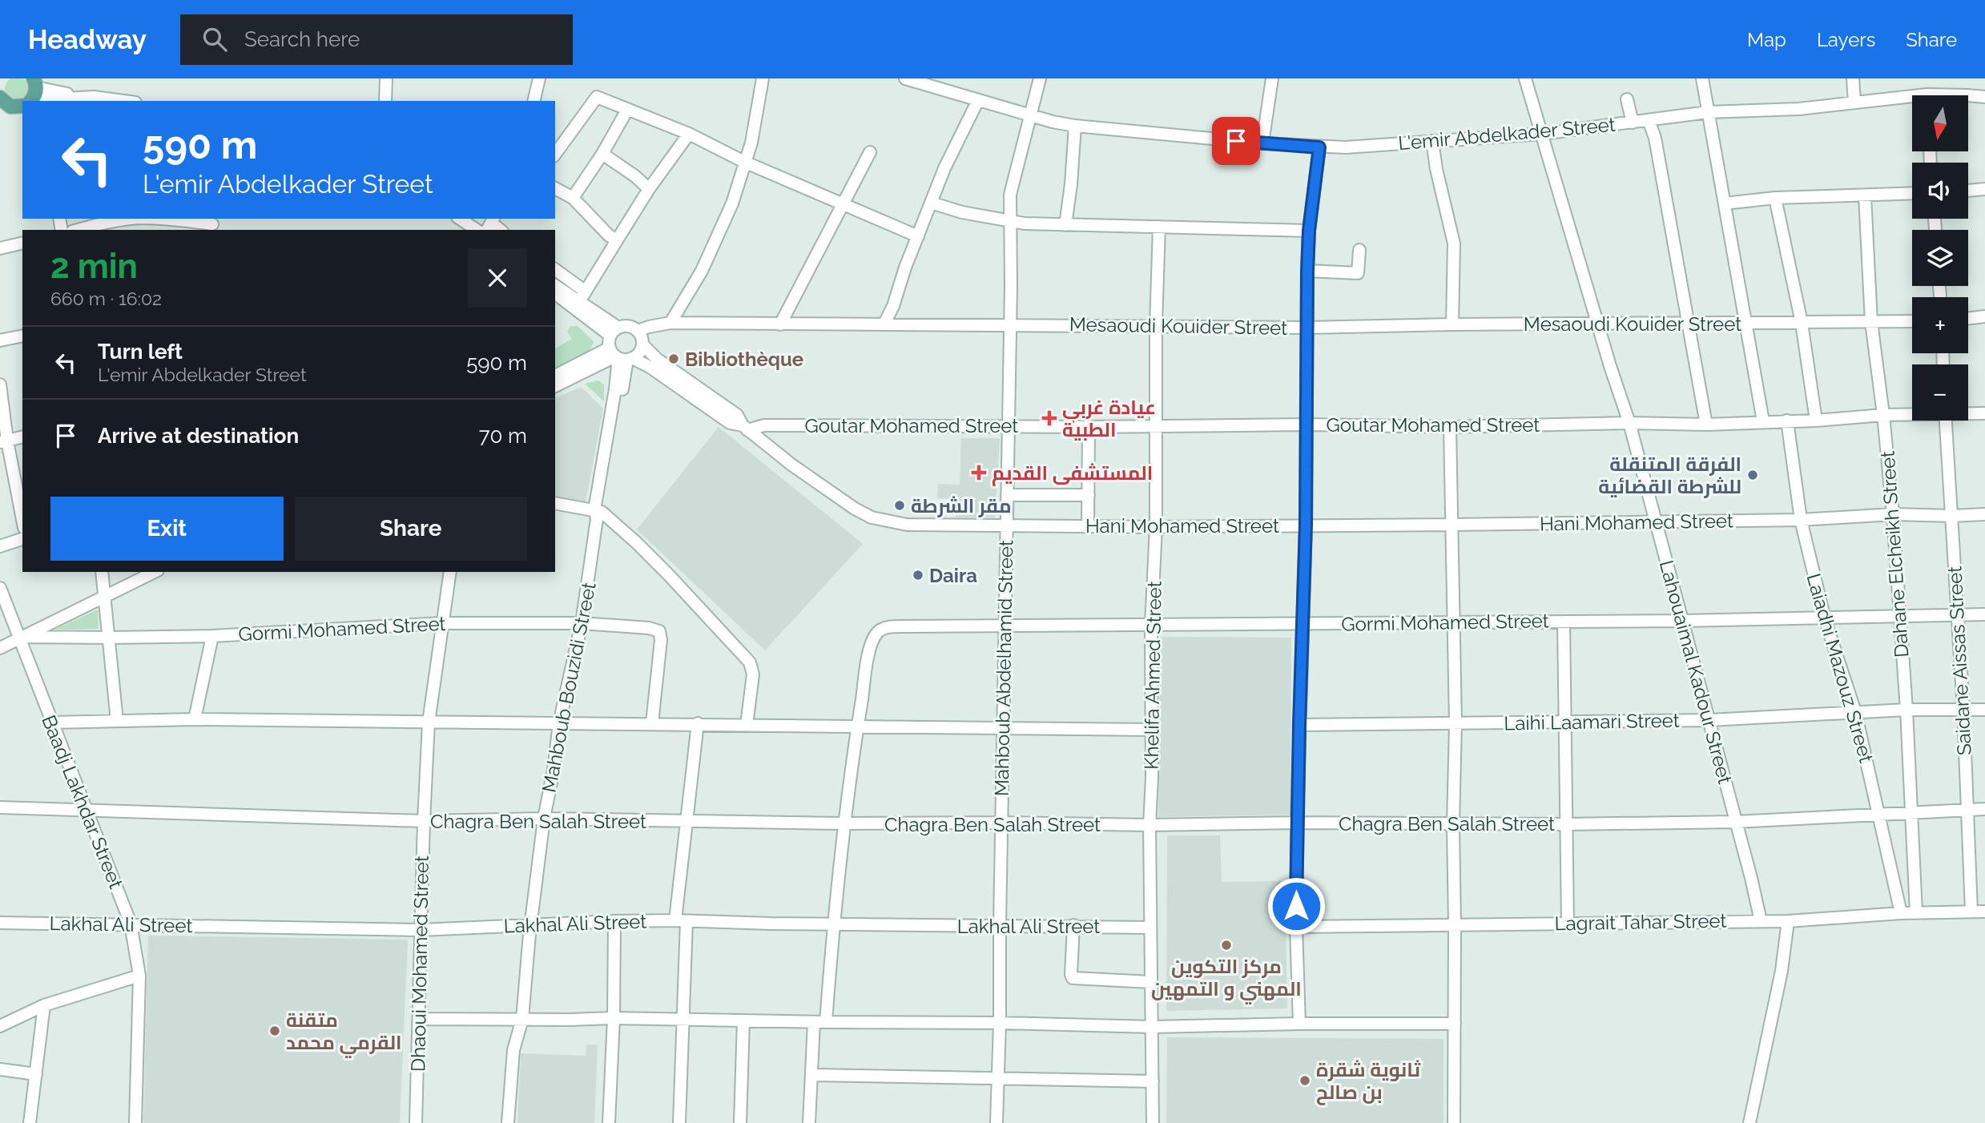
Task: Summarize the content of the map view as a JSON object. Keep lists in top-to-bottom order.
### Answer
{
  "streets": {
    "street": [
      "L'emir Abdelkader Street",
      "Mesaoudi Kouider Street",
      "Goutar Mohamed Street",
      "Hani Mohamed Street",
      "Dahane Elcheikh Street",
      "Gormi Mohamed Street",
      "Saidane Aissas Street",
      "Mahboub Abdelhamid Street",
      "Laiadhi Mazouz Street",
      "Lahouaimal Kadour Street",
      "Khelifa Ahmed Street",
      "Mahboub Bouzidi Street",
      "Laihi Laamari Street",
      "Baadj Lakhdar Street",
      "Chagra Ben Salah Street",
      "Lagrait Tahar Street",
      "Lakhal Ali Street",
      "Dhaoui Mohamed Street"
    ]
  },
  "crossings": [
    ["L'emir Abdelkader Street", "Mahboub Abdelhamid Street"],
    ["L'emir Abdelkader Street", "Lahouaimal Kadour Street"],
    ["Mesaoudi Kouider Street", "Hani Mohamed Street"],
    ["Mesaoudi Kouider Street", "Dahane Elcheikh Street"],
    ["Mesaoudi Kouider Street", "Mahboub Abdelhamid Street"],
    ["Mesaoudi Kouider Street", "Lahouaimal Kadour Street"],
    ["Mesaoudi Kouider Street", "Khelifa Ahmed Street"],
    ["Goutar Mohamed Street", "Hani Mohamed Street"],
    ["Goutar Mohamed Street", "Dahane Elcheikh Street"],
    ["Goutar Mohamed Street", "Mahboub Abdelhamid Street"],
    ["Goutar Mohamed Street", "Laiadhi Mazouz Street"],
    ["Goutar Mohamed Street", "Lahouaimal Kadour Street"],
    ["Goutar Mohamed Street", "Khelifa Ahmed Street"],
    ["Hani Mohamed Street", "Dahane Elcheikh Street"],
    ["Hani Mohamed Street", "Saidane Aissas Street"],
    ["Hani Mohamed Street", "Mahboub Abdelhamid Street"],
    ["Hani Mohamed Street", "Laiadhi Mazouz Street"],
    ["Hani Mohamed Street", "Lahouaimal Kadour Street"],
    ["Hani Mohamed Street", "Khelifa Ahmed Street"],
    ["Dahane Elcheikh Street", "Gormi Mohamed Street"],
    ["Dahane Elcheikh Street", "Laihi Laamari Street"],
    ["Dahane Elcheikh Street", "Chagra Ben Salah Street"],
    ["Dahane Elcheikh Street", "Lagrait Tahar Street"],
    ["Gormi Mohamed Street", "Saidane Aissas Street"],
    ["Gormi Mohamed Street", "Mahboub Abdelhamid Street"],
    ["Gormi Mohamed Street", "Laiadhi Mazouz Street"],
    ["Gormi Mohamed Street", "Lahouaimal Kadour Street"],
    ["Gormi Mohamed Street", "Khelifa Ahmed Street"],
    ["Gormi Mohamed Street", "Mahboub Bouzidi Street"],
    ["Gormi Mohamed Street", "Baadj Lakhdar Street"],
    ["Gormi Mohamed Street", "Chagra Ben Salah Street"],
    ["Gormi Mohamed Street", "Lakhal Ali Street"],
    ["Gormi Mohamed Street", "Dhaoui Mohamed Street"],
    ["Saidane Aissas Street", "Laihi Laamari Street"],
    ["Saidane Aissas Street", "Chagra Ben Salah Street"],
    ["Saidane Aissas Street", "Lagrait Tahar Street"],
    ["Mahboub Abdelhamid Street", "Chagra Ben Salah Street"],
    ["Mahboub Abdelhamid Street", "Lakhal Ali Street"],
    ["Laiadhi Mazouz Street", "Laihi Laamari Street"],
    ["Laiadhi Mazouz Street", "Chagra Ben Salah Street"],
    ["Laiadhi Mazouz Street", "Lagrait Tahar Street"],
    ["Lahouaimal Kadour Street", "Laihi Laamari Street"],
    ["Lahouaimal Kadour Street", "Chagra Ben Salah Street"],
    ["Lahouaimal Kadour Street", "Lagrait Tahar Street"],
    ["Khelifa Ahmed Street", "Chagra Ben Salah Street"],
    ["Khelifa Ahmed Street", "Lakhal Ali Street"],
    ["Mahboub Bouzidi Street", "Chagra Ben Salah Street"],
    ["Mahboub Bouzidi Street", "Lakhal Ali Street"],
    ["Baadj Lakhdar Street", "Chagra Ben Salah Street"],
    ["Baadj Lakhdar Street", "Lakhal Ali Street"],
    ["Chagra Ben Salah Street", "Dhaoui Mohamed Street"],
    ["Lakhal Ali Street", "Dhaoui Mohamed Street"]
  ],
  "places": {
    "other": [
      "Bibliothèque",
      "الفرقة المتنقلة للشرطة القضائية",
      "مقر الشرطة",
      "Daira",
      "مركز التكوين المهني و التمهين",
      "متقنة القرمي محمد",
      "ثانوية شقرة بن صالح"
    ],
    "health": ["عيادة غربي الطبية", "المستشفى القديم"]
  },
  "north": "bottom",
  "page": {
    "header": "Headway",
    "search": "Search here",
    "nav": ["Map", "Layers", "Share"],
    "map_buttons": ["+", "−"],
    "turn": ["590 m", "L'emir Abdelkader Street"],
    "heading": ["2 min", "660 m · 16:02"],
    "list": [
      {
        "name": "Turn left",
        "note": "L'emir Abdelkader Street",
        "value": "590 m"
      },
      {
        "name": "Arrive at destination",
        "value": "70 m"
      }
    ],
    "buttons": ["Exit", "Share"]
  }
}
